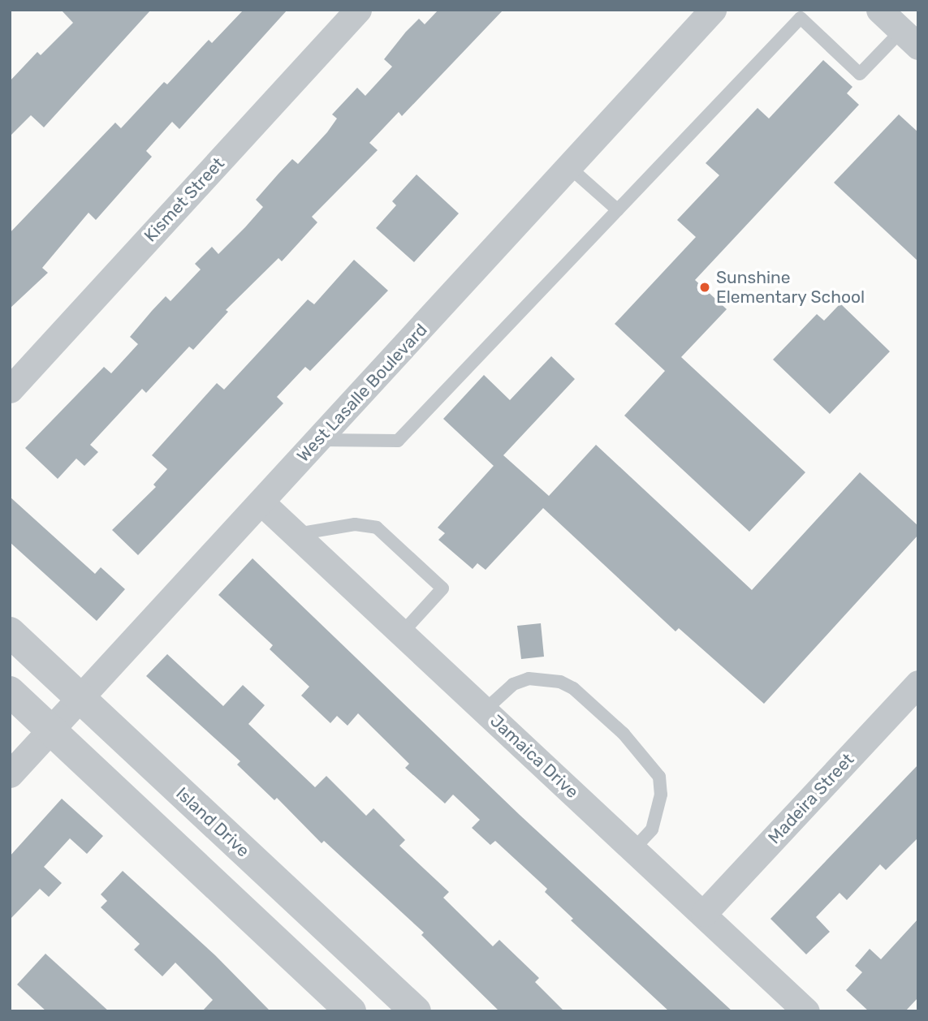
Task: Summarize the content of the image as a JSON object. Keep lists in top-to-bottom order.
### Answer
{
  "streets": {
    "street": [
      "Kismet Street",
      "West Lasalle Boulevard",
      "Jamaica Drive",
      "Madeira Street",
      "Island Drive"
    ]
  },
  "crossings": [
    ["West Lasalle Boulevard", "Jamaica Drive"],
    ["West Lasalle Boulevard", "Island Drive"],
    ["Jamaica Drive", "Madeira Street"]
  ],
  "places": ["Sunshine Elementary School"]
}
